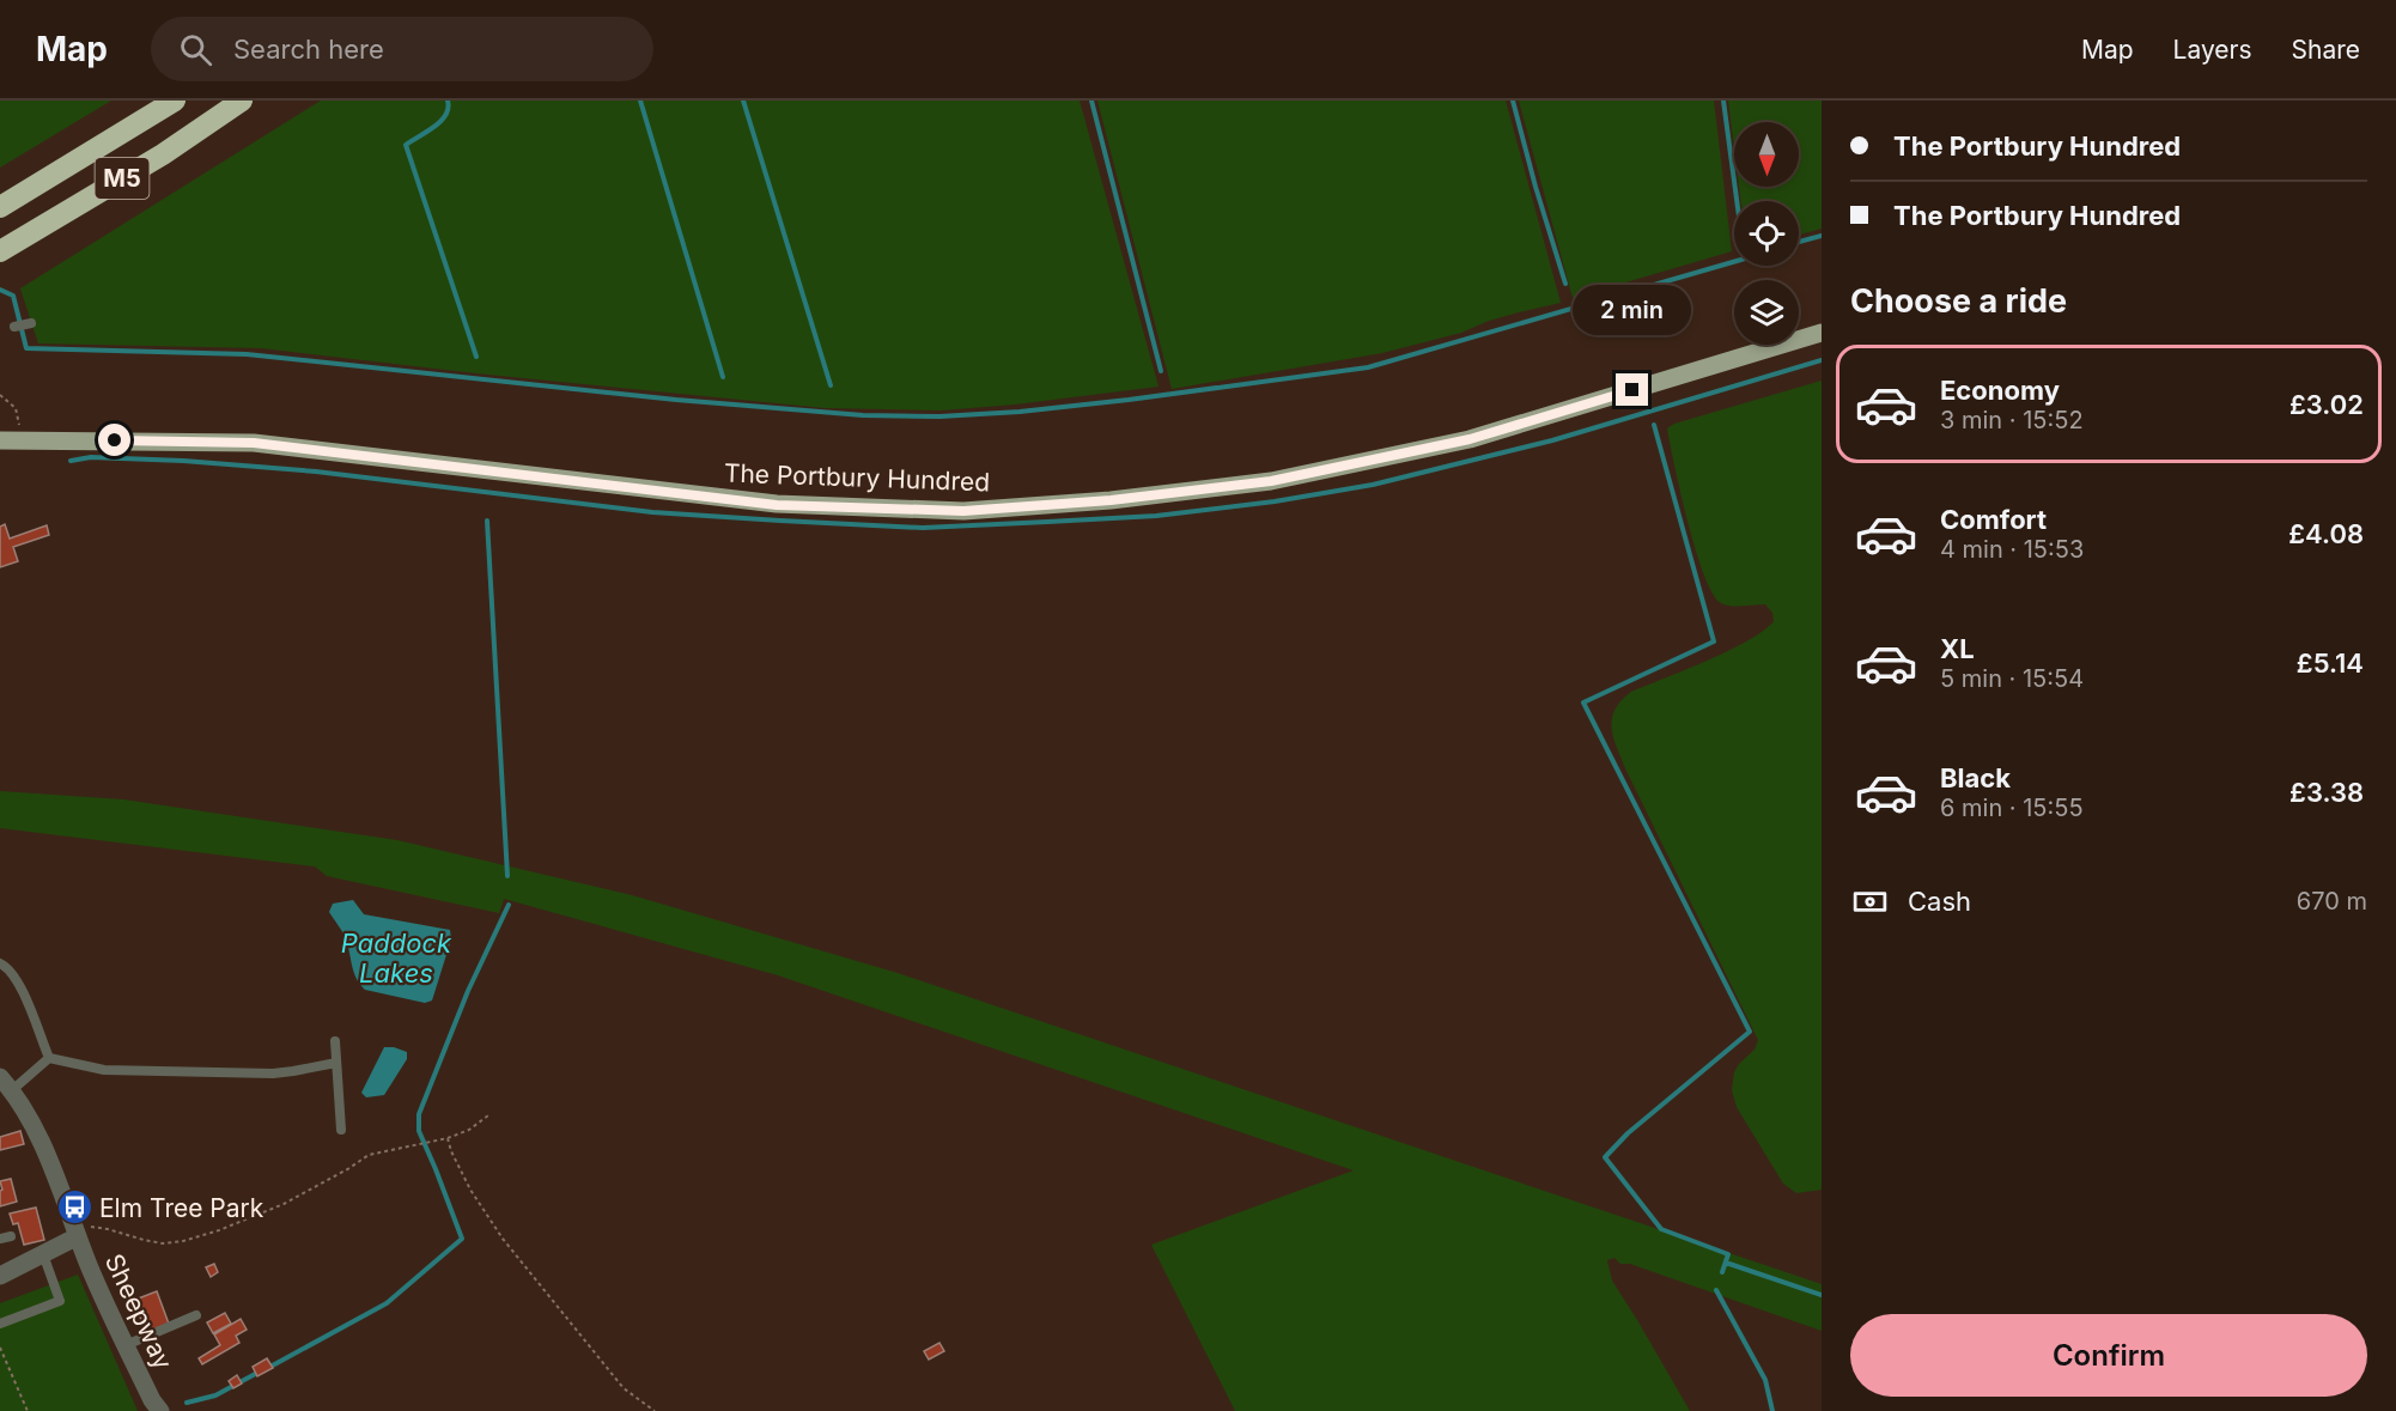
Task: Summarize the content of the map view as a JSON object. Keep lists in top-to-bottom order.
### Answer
{
  "streets": {
    "highway": ["M5"],
    "main road": ["The Portbury Hundred"],
    "street": ["Sheepway"]
  },
  "water": ["Paddock Lakes"],
  "places": {
    "bus stop": ["Elm Tree Park"]
  },
  "north": "bottom",
  "page": {
    "header": "Map",
    "search": "Search here",
    "nav": ["Map", "Layers", "Share"],
    "banner": ["The Portbury Hundred", "The Portbury Hundred"],
    "heading": "Choose a ride",
    "bubble": "2 min",
    "list": [
      {
        "name": "Economy",
        "note": "3 min · 15:52",
        "value": "£3.02"
      },
      {
        "name": "Comfort",
        "note": "4 min · 15:53",
        "value": "£4.08"
      },
      {
        "name": "XL",
        "note": "5 min · 15:54",
        "value": "£5.14"
      },
      {
        "name": "Black",
        "note": "6 min · 15:55",
        "value": "£3.38"
      }
    ],
    "pay": ["Cash", "670 m"],
    "buttons": "Confirm"
  }
}
